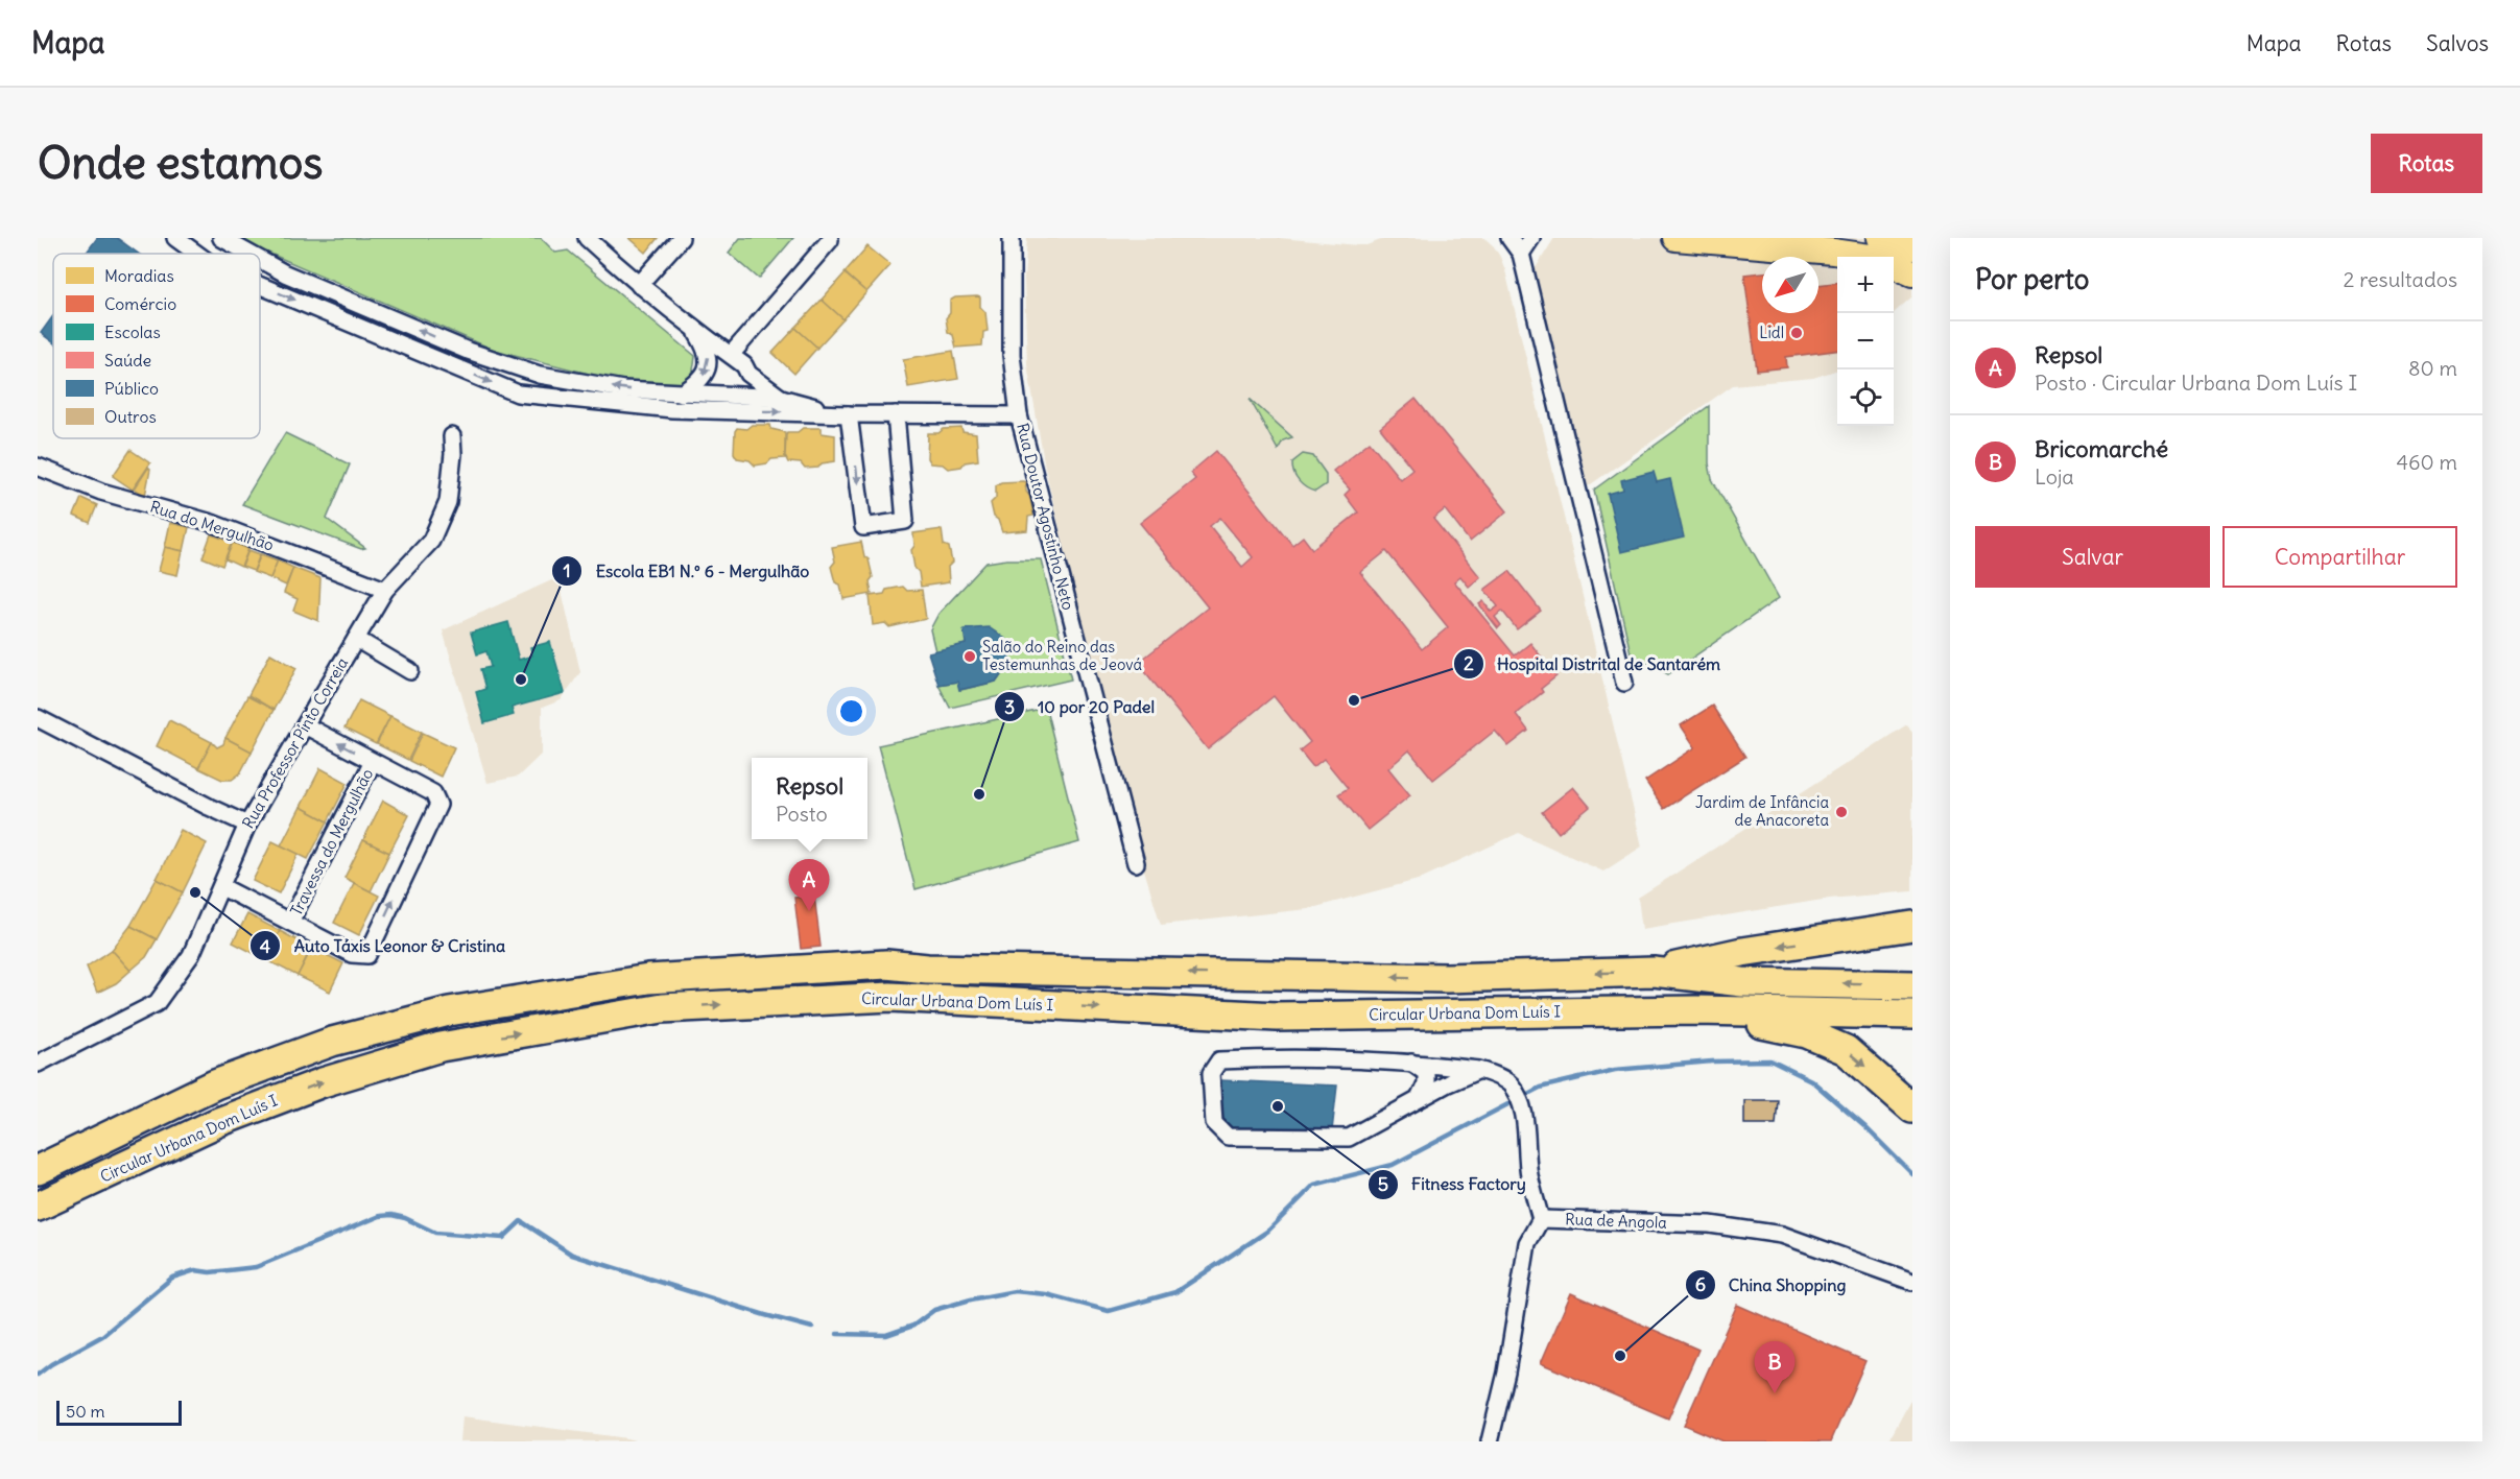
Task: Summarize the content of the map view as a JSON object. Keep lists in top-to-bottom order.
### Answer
{
  "streets": {
    "highway": ["Circular Urbana Dom Luís I"],
    "street": [
      "Rua Doutor Agostinho Neto",
      "Rua do Mergulhão",
      "Rua Professor Pinto Correia",
      "Travessa do Mergulhão",
      "Rua de Angola"
    ]
  },
  "crossings": [
    ["Rua do Mergulhão", "Rua Professor Pinto Correia"]
  ],
  "places": [
    "Lidl",
    "Salão do Reino das Testemunhas de Jeová",
    "Escola EB1 N.º 6 - Mergulhão",
    "Hospital Distrital de Santarém",
    "10 por 20 Padel",
    "Jardim de Infância de Anacoreta",
    "Auto Táxis Leonor & Cristina",
    "Fitness Factory",
    "China Shopping"
  ],
  "legend": [
    "Moradias",
    "Comércio",
    "Escolas",
    "Saúde",
    "Público",
    "Outros"
  ],
  "scale_bar": "50 m",
  "north": "bottom left",
  "page": {
    "header": "Mapa",
    "nav": ["Mapa", "Rotas", "Salvos"],
    "buttons": [
      "Rotas",
      ["Salvar", "Compartilhar"]
    ],
    "title": "Onde estamos",
    "heading": ["Por perto", "2 resultados"],
    "map_buttons": ["+", "−"],
    "list": [
      {
        "mark": "A",
        "name": "Repsol",
        "note": "Posto · Circular Urbana Dom Luís I",
        "value": "80 m"
      },
      {
        "mark": "B",
        "name": "Bricomarché",
        "note": "Loja",
        "value": "460 m"
      }
    ],
    "popup": ["Repsol", "Posto"],
    "pins": ["A", "B"],
    "scale": "50 m"
  }
}
